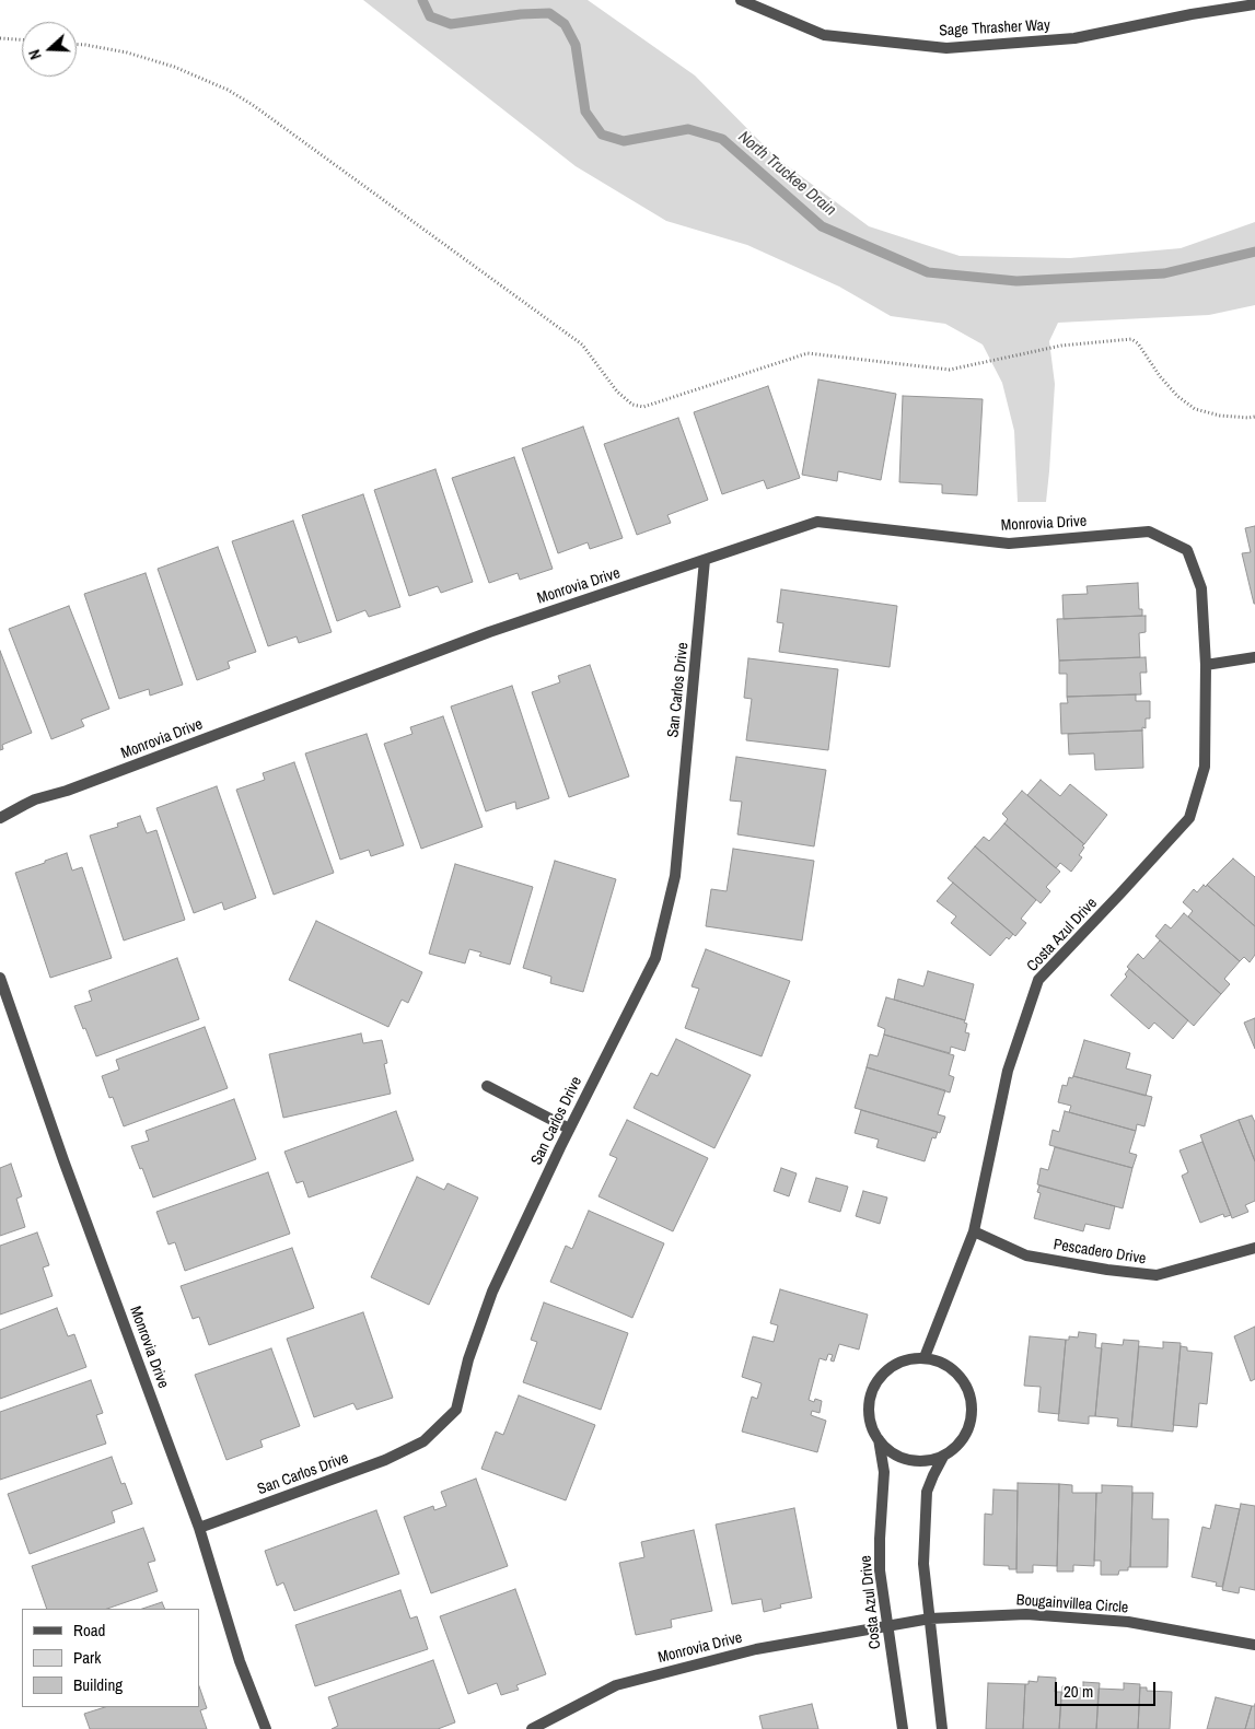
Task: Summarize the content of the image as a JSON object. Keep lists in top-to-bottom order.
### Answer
{
  "streets": {
    "street": [
      "Sage Thrasher Way",
      "Monrovia Drive",
      "San Carlos Drive",
      "Costa Azul Drive",
      "Pescadero Drive",
      "Bougainvillea Circle"
    ]
  },
  "crossings": [
    ["Monrovia Drive", "San Carlos Drive"],
    ["Monrovia Drive", "Costa Azul Drive"],
    ["Monrovia Drive", "Bougainvillea Circle"],
    ["Costa Azul Drive", "Pescadero Drive"],
    ["Costa Azul Drive", "Bougainvillea Circle"]
  ],
  "water": ["North Truckee Drain"],
  "legend": ["Road", "Park", "Building"],
  "scale_bar": "20 m",
  "north": "left"
}
